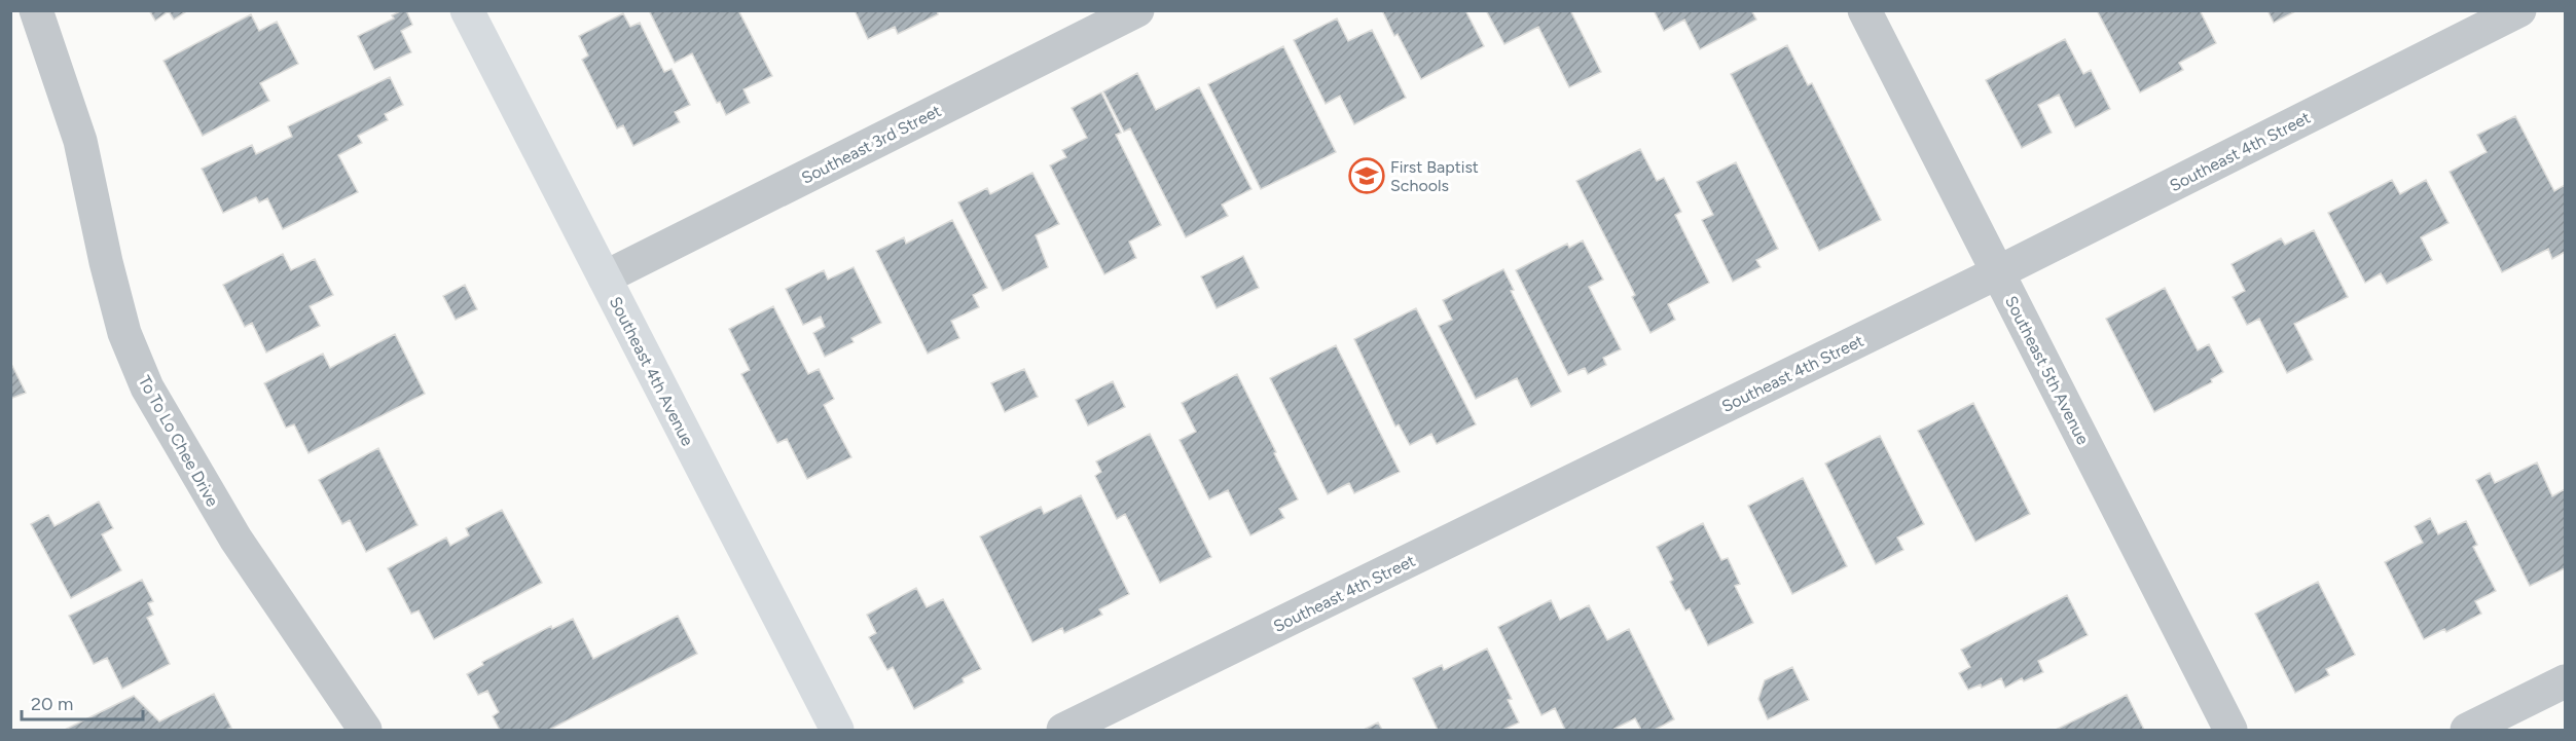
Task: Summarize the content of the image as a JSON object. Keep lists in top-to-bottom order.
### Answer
{
  "streets": {
    "main road": ["Southeast 4th Avenue"],
    "street": [
      "Southeast 3rd Street",
      "Southeast 4th Street",
      "Southeast 5th Avenue",
      "To To Lo Chee Drive"
    ]
  },
  "crossings": [
    ["Southeast 3rd Street", "Southeast 4th Avenue"],
    ["Southeast 4th Street", "Southeast 5th Avenue"]
  ],
  "places": {
    "school or university": ["First Baptist Schools"]
  },
  "scale_bar": "20 m"
}
